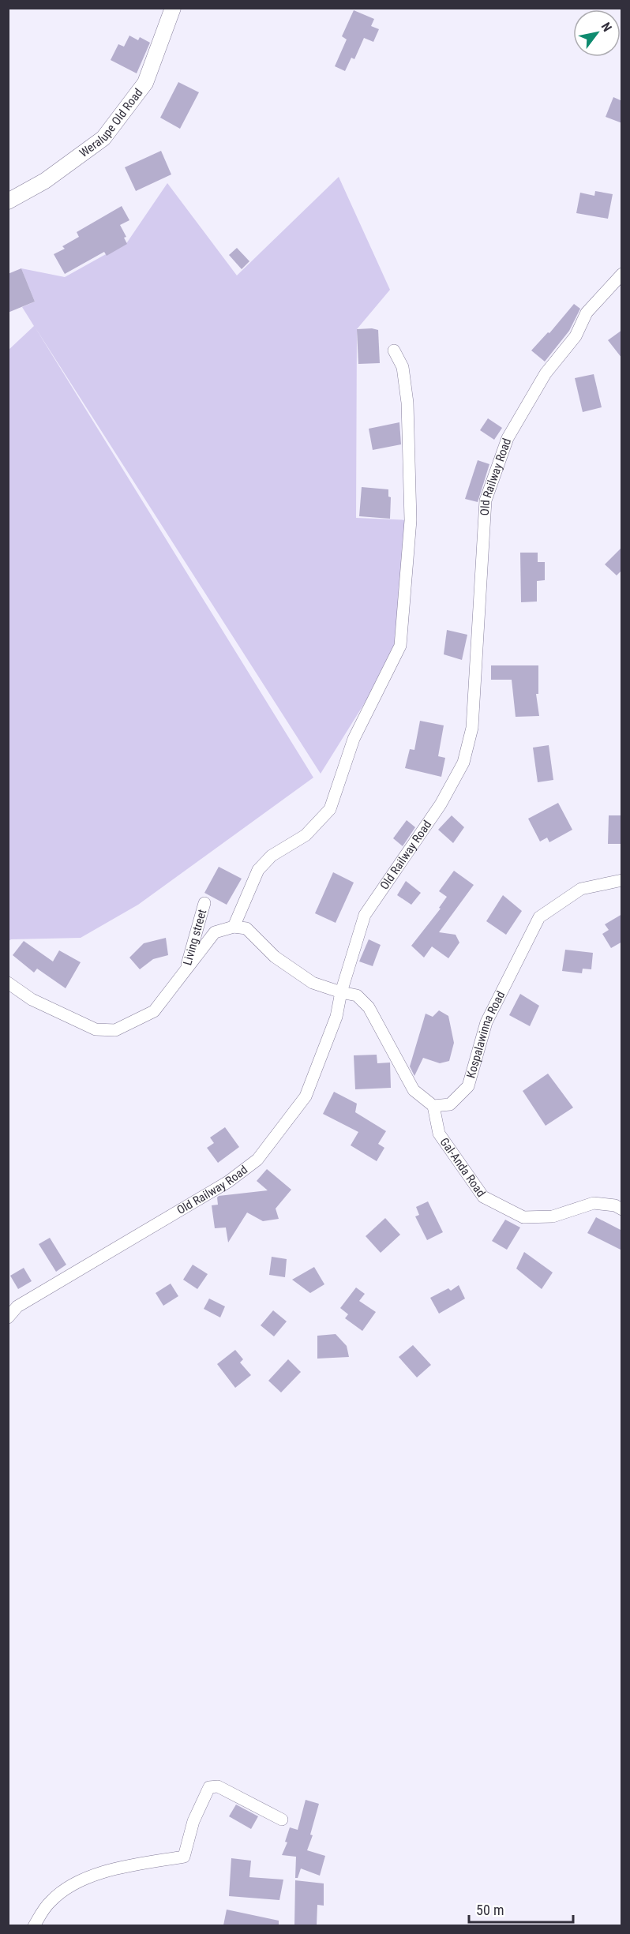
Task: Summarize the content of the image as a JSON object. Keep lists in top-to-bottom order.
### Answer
{
  "streets": {
    "street": [
      "Weralupe Old Road",
      "Old Railway Road",
      "Living street",
      "Kospalawinna Road",
      "Gal-Anda Road"
    ]
  },
  "crossings": [
    ["Kospalawinna Road", "Gal-Anda Road"]
  ],
  "scale_bar": "50 m",
  "north": "top right"
}
